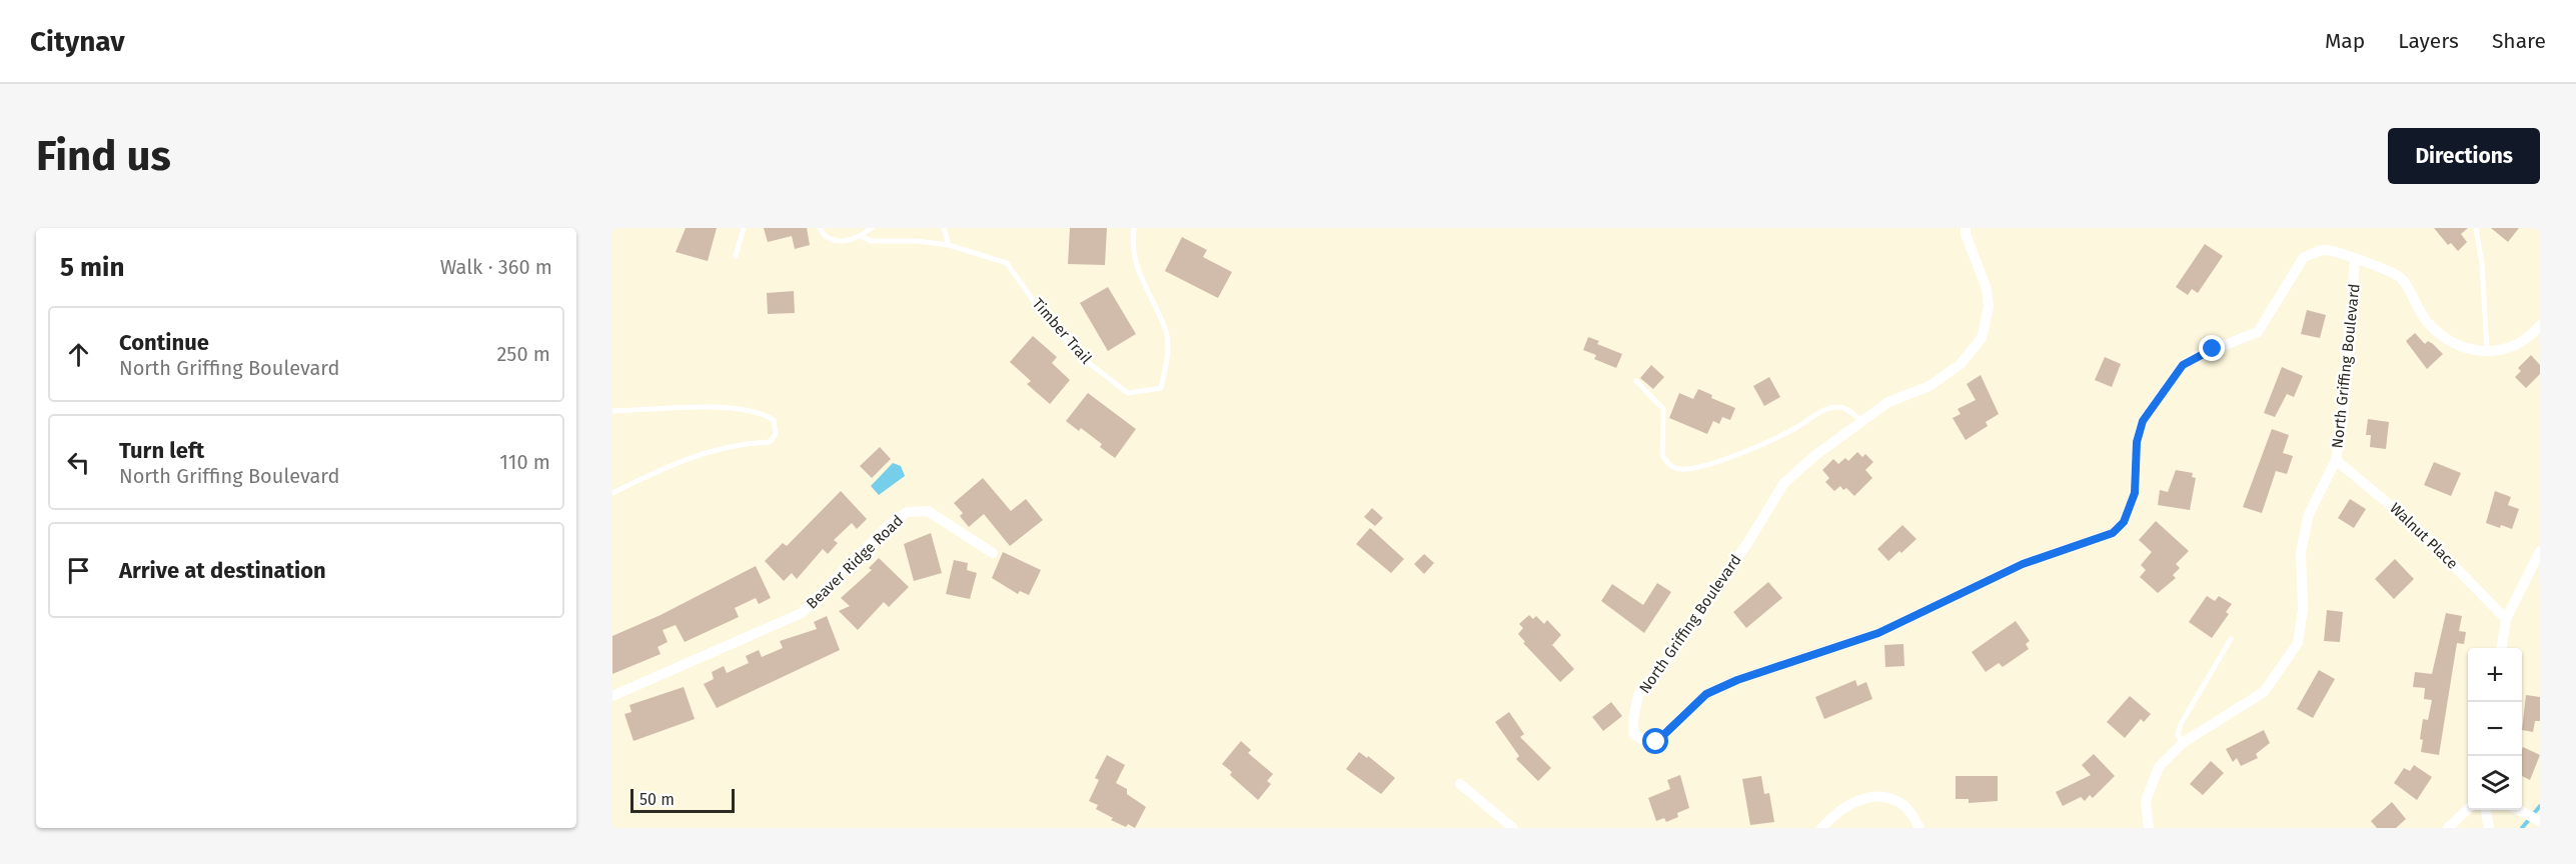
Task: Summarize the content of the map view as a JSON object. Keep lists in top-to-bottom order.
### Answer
{
  "streets": {
    "street": ["North Griffing Boulevard", "Walnut Place", "Beaver Ridge Road"],
    "lane": ["Timber Trail"]
  },
  "crossings": [
    ["North Griffing Boulevard", "Walnut Place"]
  ],
  "scale_bar": "50 m",
  "page": {
    "header": "Citynav",
    "nav": ["Map", "Layers", "Share"],
    "buttons": "Directions",
    "title": "Find us",
    "heading": ["5 min", "Walk · 360 m"],
    "list": [
      ["Continue", "North Griffing Boulevard", "250 m"],
      ["Turn left", "North Griffing Boulevard", "110 m"],
      "Arrive at destination"
    ],
    "map_buttons": ["+", "−"],
    "scale": "50 m"
  }
}
